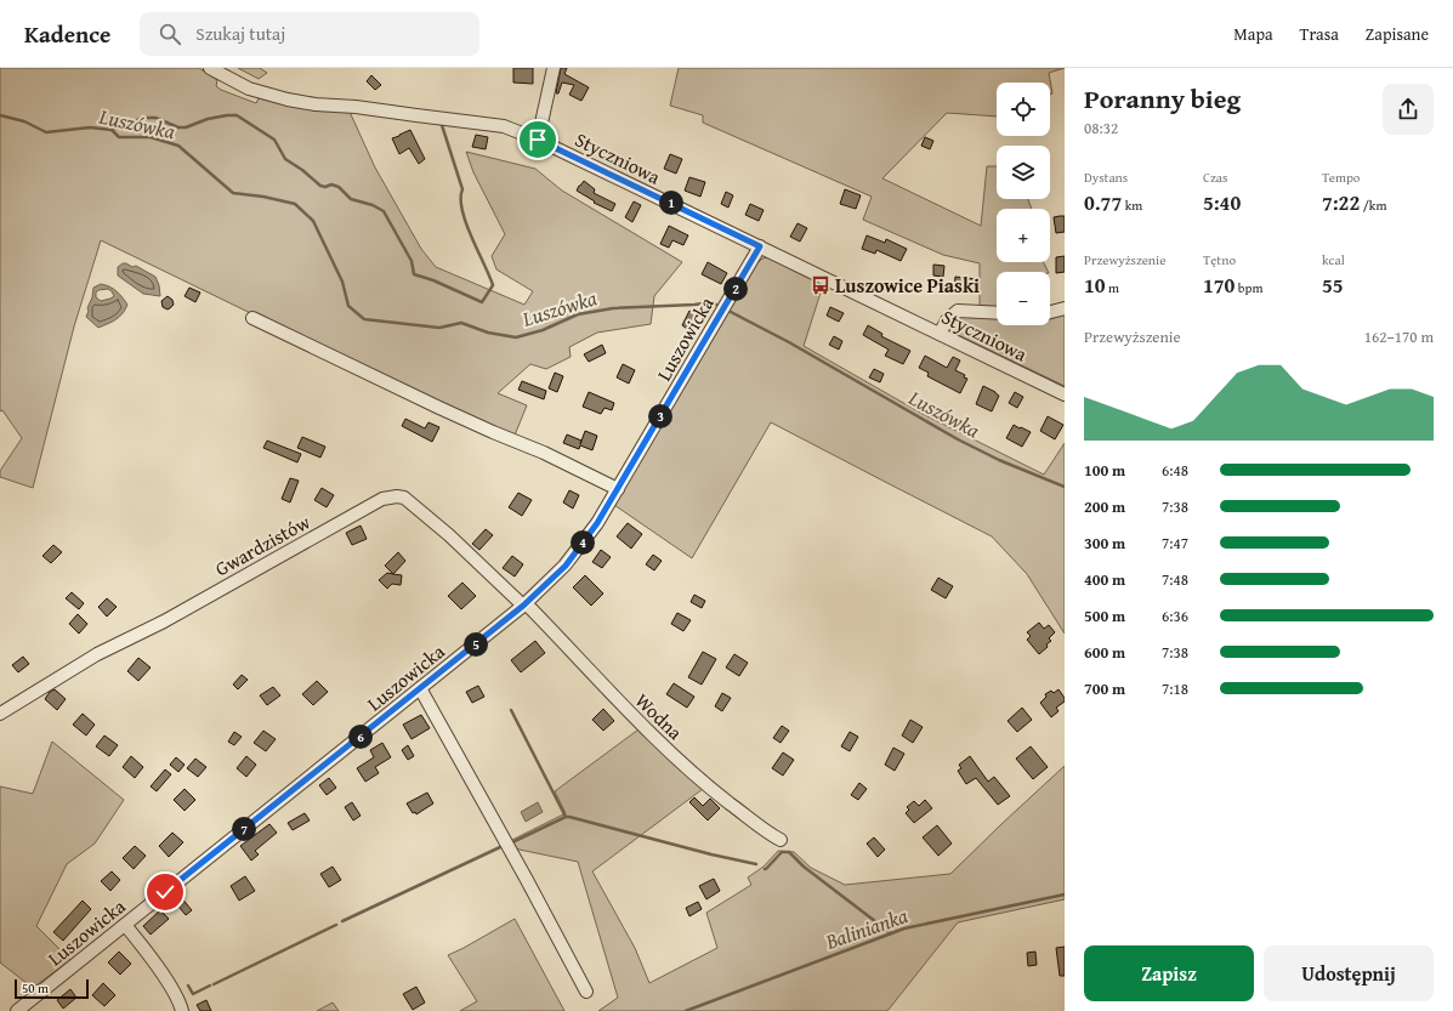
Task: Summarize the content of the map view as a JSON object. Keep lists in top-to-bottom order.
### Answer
{
  "streets": {
    "street": [
      "Styczniowa",
      "Luszowicka",
      "Gwardzistów",
      "Wodna"
    ]
  },
  "crossings": [
    ["Styczniowa", "Luszowicka"],
    ["Luszowicka", "Gwardzistów"],
    ["Luszowicka", "Wodna"],
    ["Gwardzistów", "Wodna"]
  ],
  "water": ["Luszówka", "Balinianka"],
  "places": {
    "bus stop": ["Luszowice Piaski"]
  },
  "scale_bar": "50 m",
  "page": {
    "header": "Kadence",
    "search": "Szukaj tutaj",
    "nav": ["Mapa", "Trasa", "Zapisane"],
    "heading": ["Poranny bieg", "08:32"],
    "map_buttons": ["+", "−"],
    "stats": [
      ["Dystans", "0.77 km"],
      ["Czas", "5:40"],
      ["Tempo", "7:22 /km"],
      ["Przewyższenie", "10 m"],
      ["Tętno", "170 bpm"],
      ["kcal", "55"]
    ],
    "pins": [
      "1",
      "2",
      "3",
      "4",
      "5",
      "6",
      "7"
    ],
    "chart": ["Przewyższenie", "162–170 m"],
    "list": [
      {
        "name": "100 m",
        "note": "6:48"
      },
      {
        "name": "200 m",
        "note": "7:38"
      },
      {
        "name": "300 m",
        "note": "7:47"
      },
      {
        "name": "400 m",
        "note": "7:48"
      },
      {
        "name": "500 m",
        "note": "6:36"
      },
      {
        "name": "600 m",
        "note": "7:38"
      },
      {
        "name": "700 m",
        "note": "7:18"
      }
    ],
    "buttons": ["Zapisz", "Udostępnij"],
    "scale": "50 m"
  }
}
